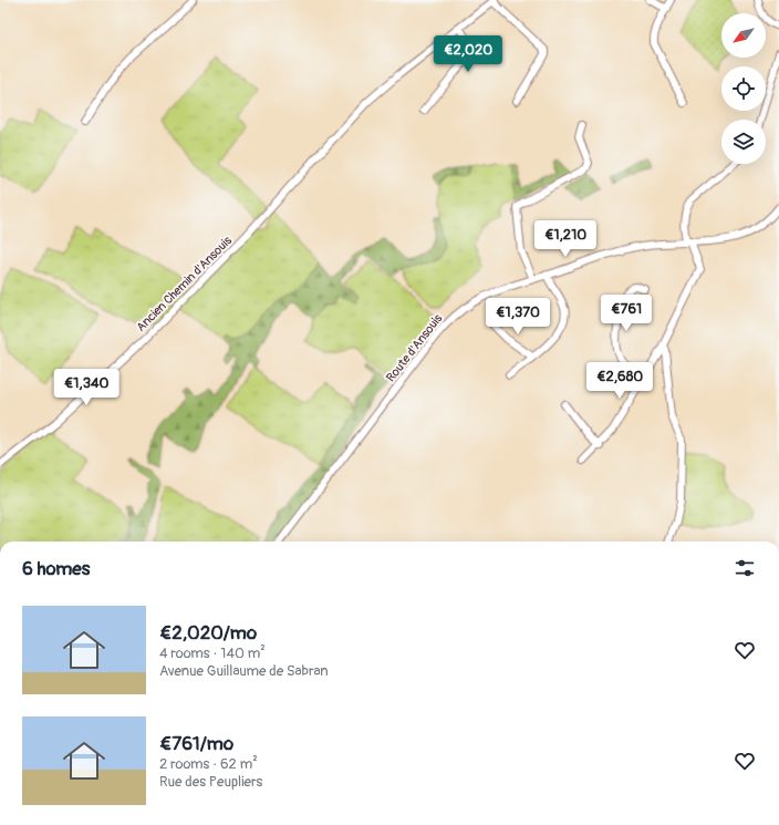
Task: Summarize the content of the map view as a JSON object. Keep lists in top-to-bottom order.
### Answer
{
  "streets": {
    "street": ["Ancien Chemin d'Ansouis", "Route d'Ansouis"]
  },
  "north": "bottom left",
  "page": {
    "price": [
      "€2,020",
      "€1,210",
      "€761",
      "€1,370",
      "€2,680",
      "€1,340"
    ],
    "heading": "6 homes",
    "list": [
      {
        "name": "€2,020/mo",
        "note": "4 rooms · 140 m² · Avenue Guillaume de Sabran"
      },
      {
        "name": "€761/mo",
        "note": "2 rooms · 62 m² · Rue des Peupliers"
      }
    ]
  }
}
